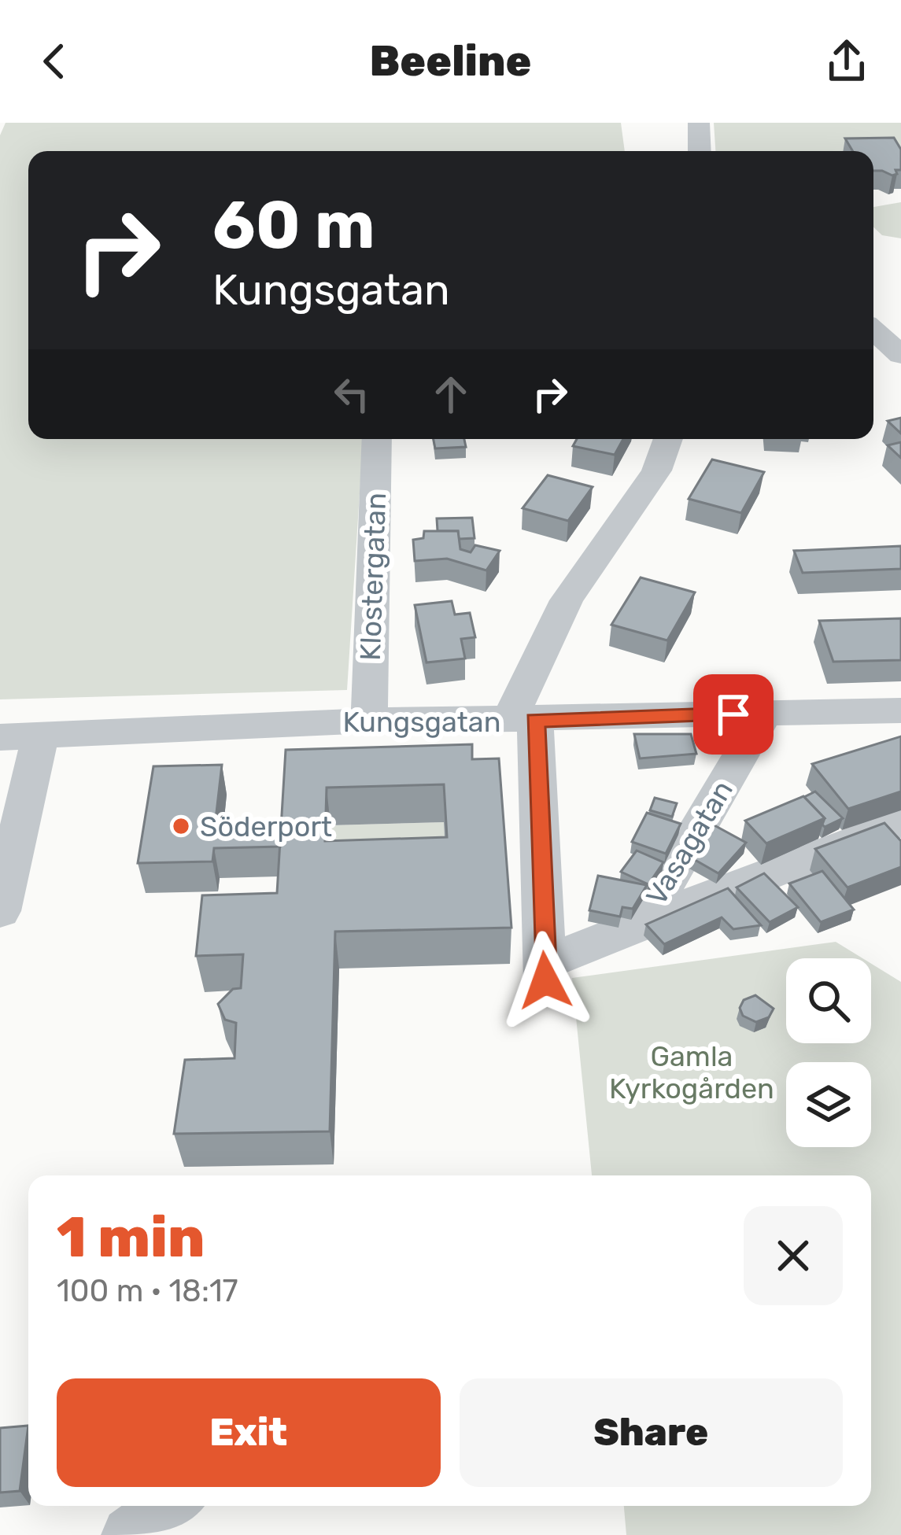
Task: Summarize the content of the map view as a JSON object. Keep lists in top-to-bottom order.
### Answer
{
  "streets": {
    "street": ["Klostergatan", "Kungsgatan", "Vasagatan"]
  },
  "crossings": [
    ["Klostergatan", "Kungsgatan"],
    ["Kungsgatan", "Vasagatan"]
  ],
  "parks": ["Gamla Kyrkogården"],
  "places": ["Söderport"],
  "page": {
    "header": "Beeline",
    "turn": ["60 m", "Kungsgatan"],
    "heading": ["1 min", "100 m · 18:17"],
    "buttons": ["Exit", "Share"]
  }
}
